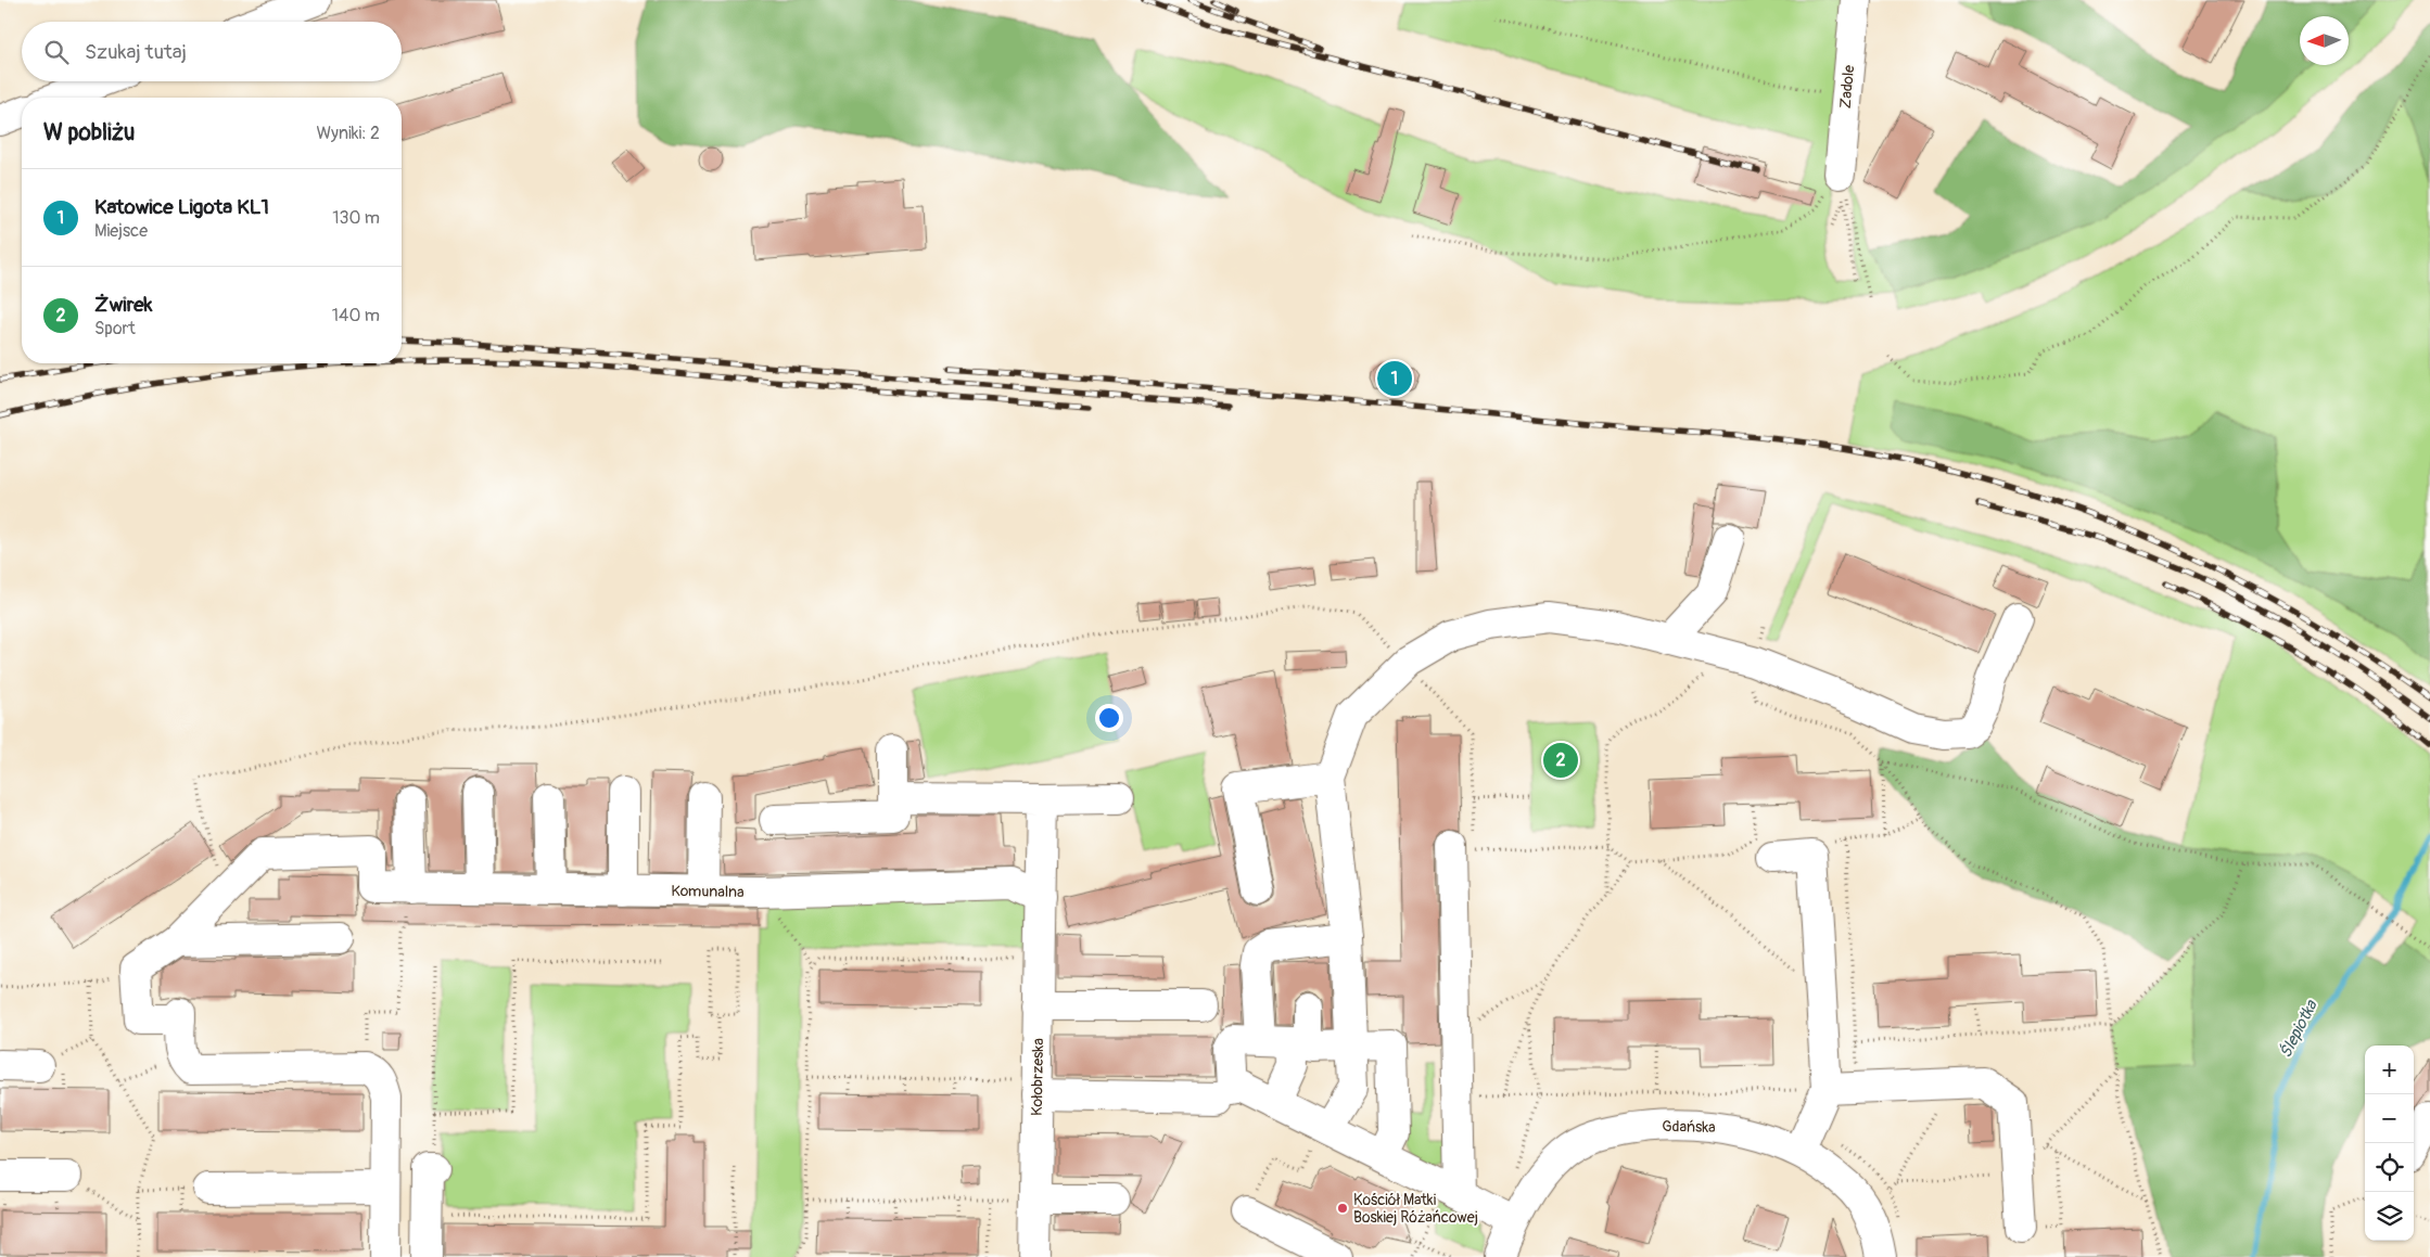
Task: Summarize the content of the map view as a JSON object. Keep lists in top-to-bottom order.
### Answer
{
  "streets": {
    "street": [
      "Zadole",
      "Komunalna",
      "Kołobrzeska",
      "Gdańska"
    ]
  },
  "crossings": [
    ["Komunalna", "Kołobrzeska"]
  ],
  "water": ["Ślepiotka"],
  "places": ["Kościół Matki Boskiej Różańcowej"],
  "north": "left",
  "page": {
    "search": "Szukaj tutaj",
    "heading": ["W pobliżu", "Wyniki: 2"],
    "list": [
      {
        "mark": "1",
        "name": "Katowice Ligota KL1",
        "note": "Miejsce",
        "value": "130 m"
      },
      {
        "mark": "2",
        "name": "Żwirek",
        "note": "Sport",
        "value": "140 m"
      }
    ],
    "pins": ["1", "2"],
    "map_buttons": ["+", "−"]
  }
}
